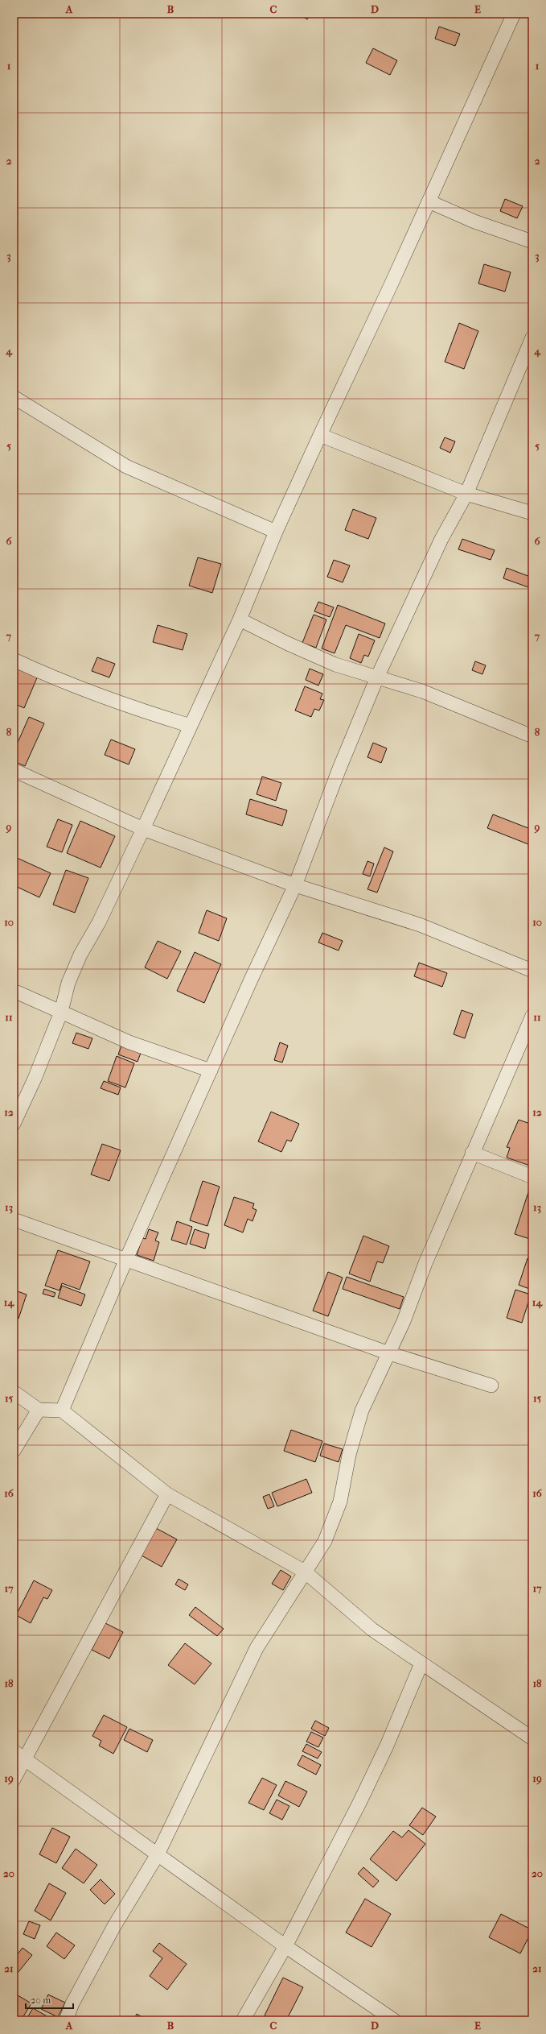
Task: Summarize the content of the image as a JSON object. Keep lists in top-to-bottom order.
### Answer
{
  "scale_bar": "20 m",
  "grid": {
    "columns": [
      "A",
      "B",
      "C",
      "D",
      "E"
    ],
    "rows": [
      "1",
      "2",
      "3",
      "4",
      "5",
      "6",
      "7",
      "8",
      "9",
      "10",
      "11",
      "12",
      "13",
      "14",
      "15",
      "16",
      "17",
      "18",
      "19",
      "20",
      "21"
    ]
  }
}
